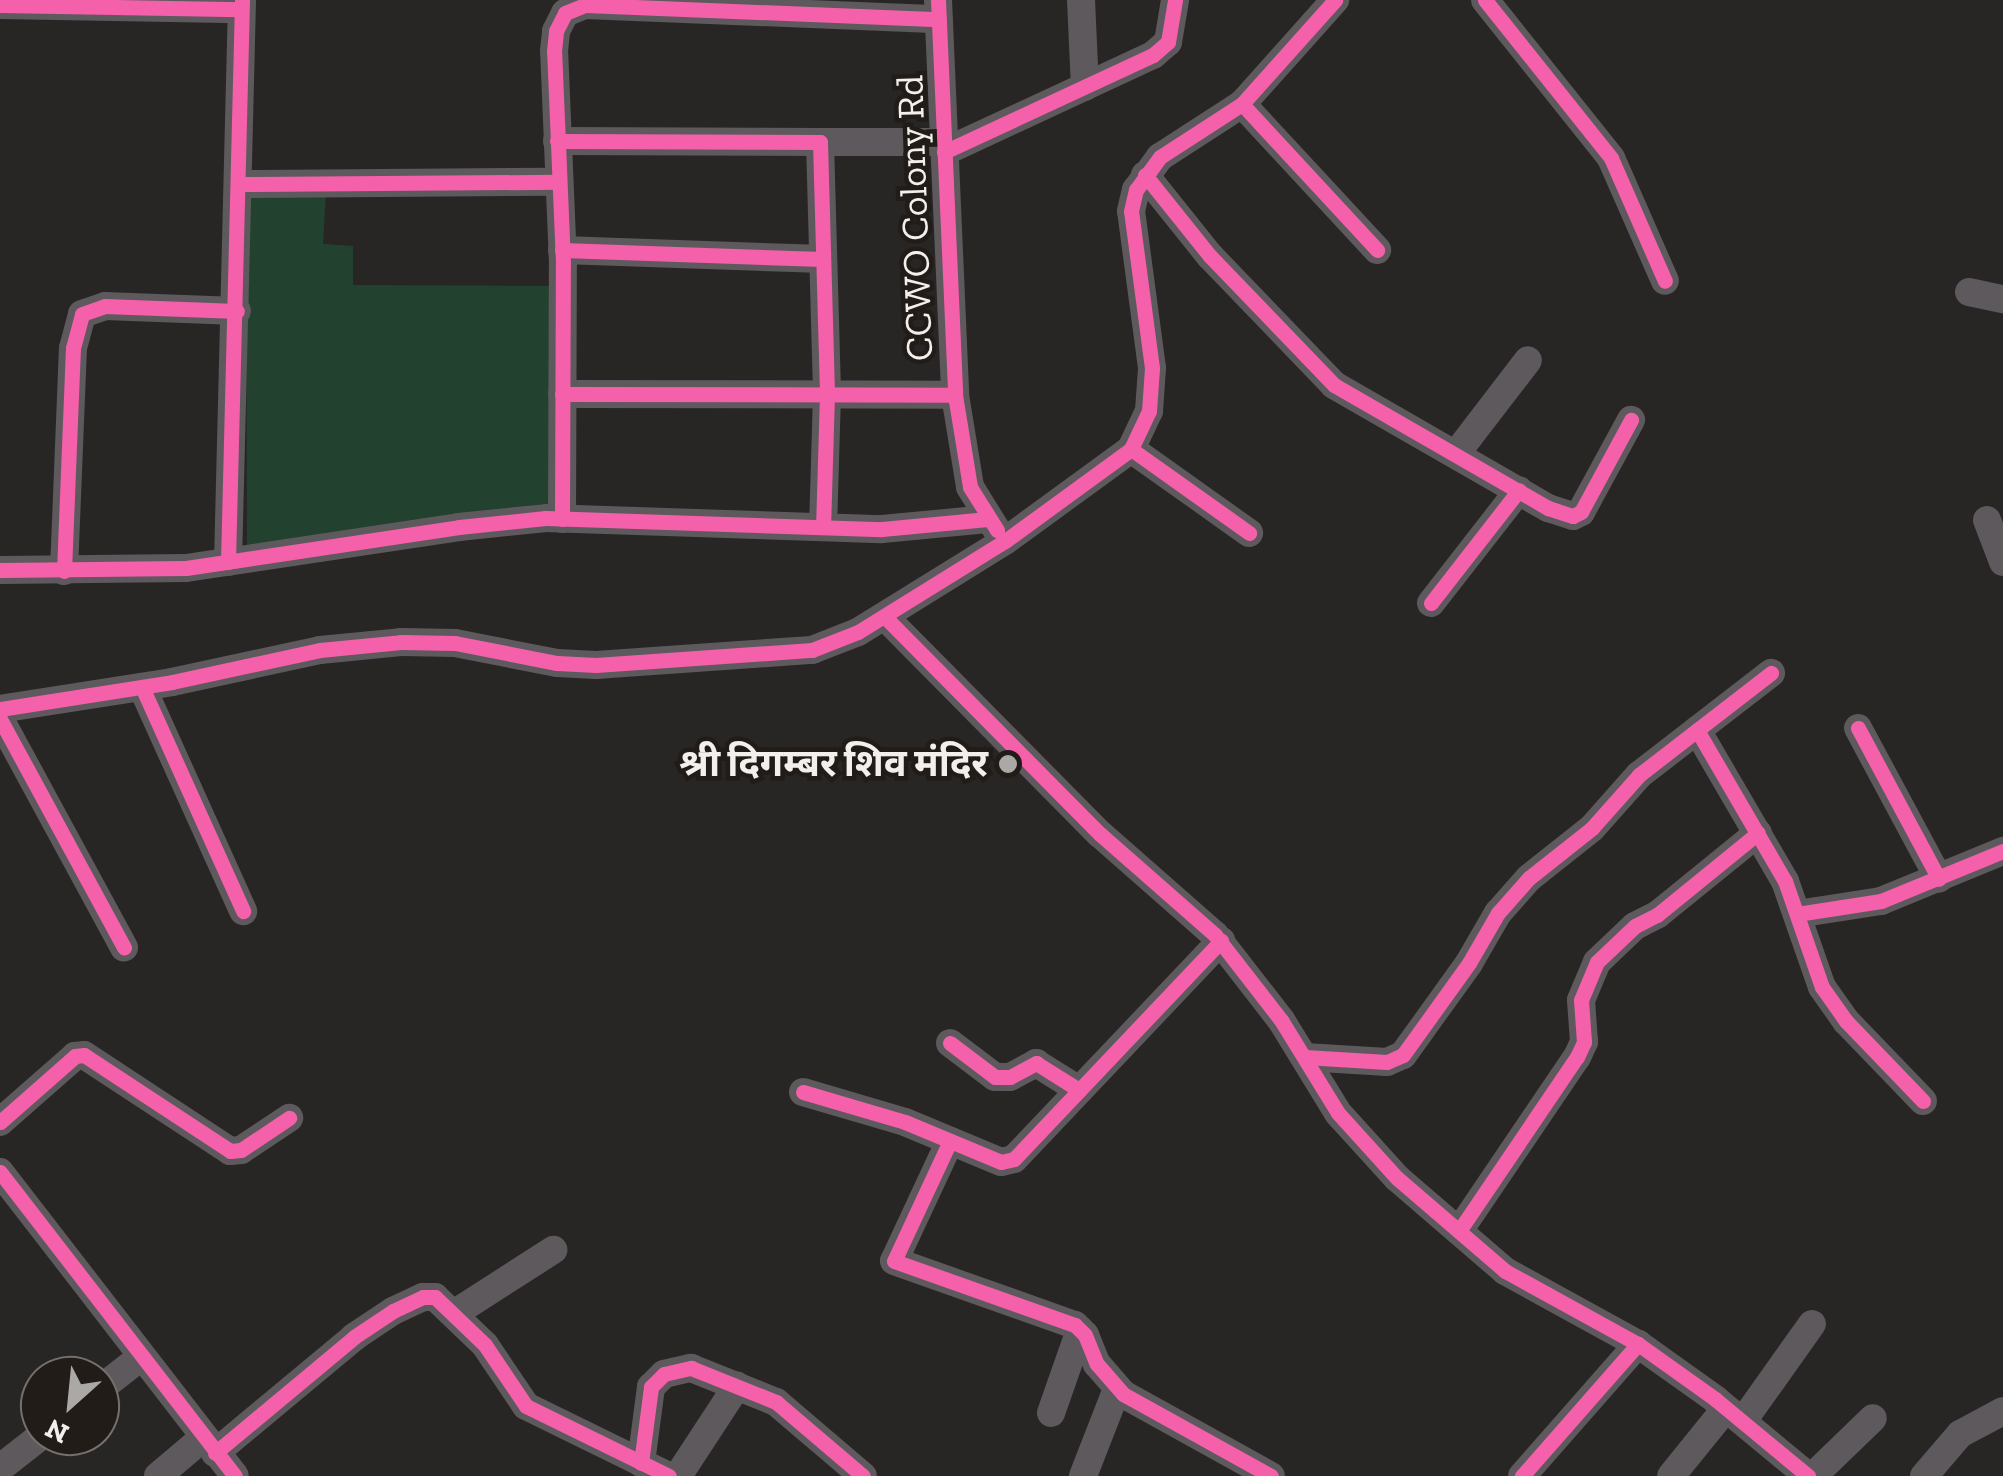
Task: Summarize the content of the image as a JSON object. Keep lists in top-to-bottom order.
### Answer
{
  "streets": {
    "street": ["CCWO Colony Rd"]
  },
  "places": ["श्री दिगम्बर शिव मंदिर"],
  "north": "bottom left"
}
